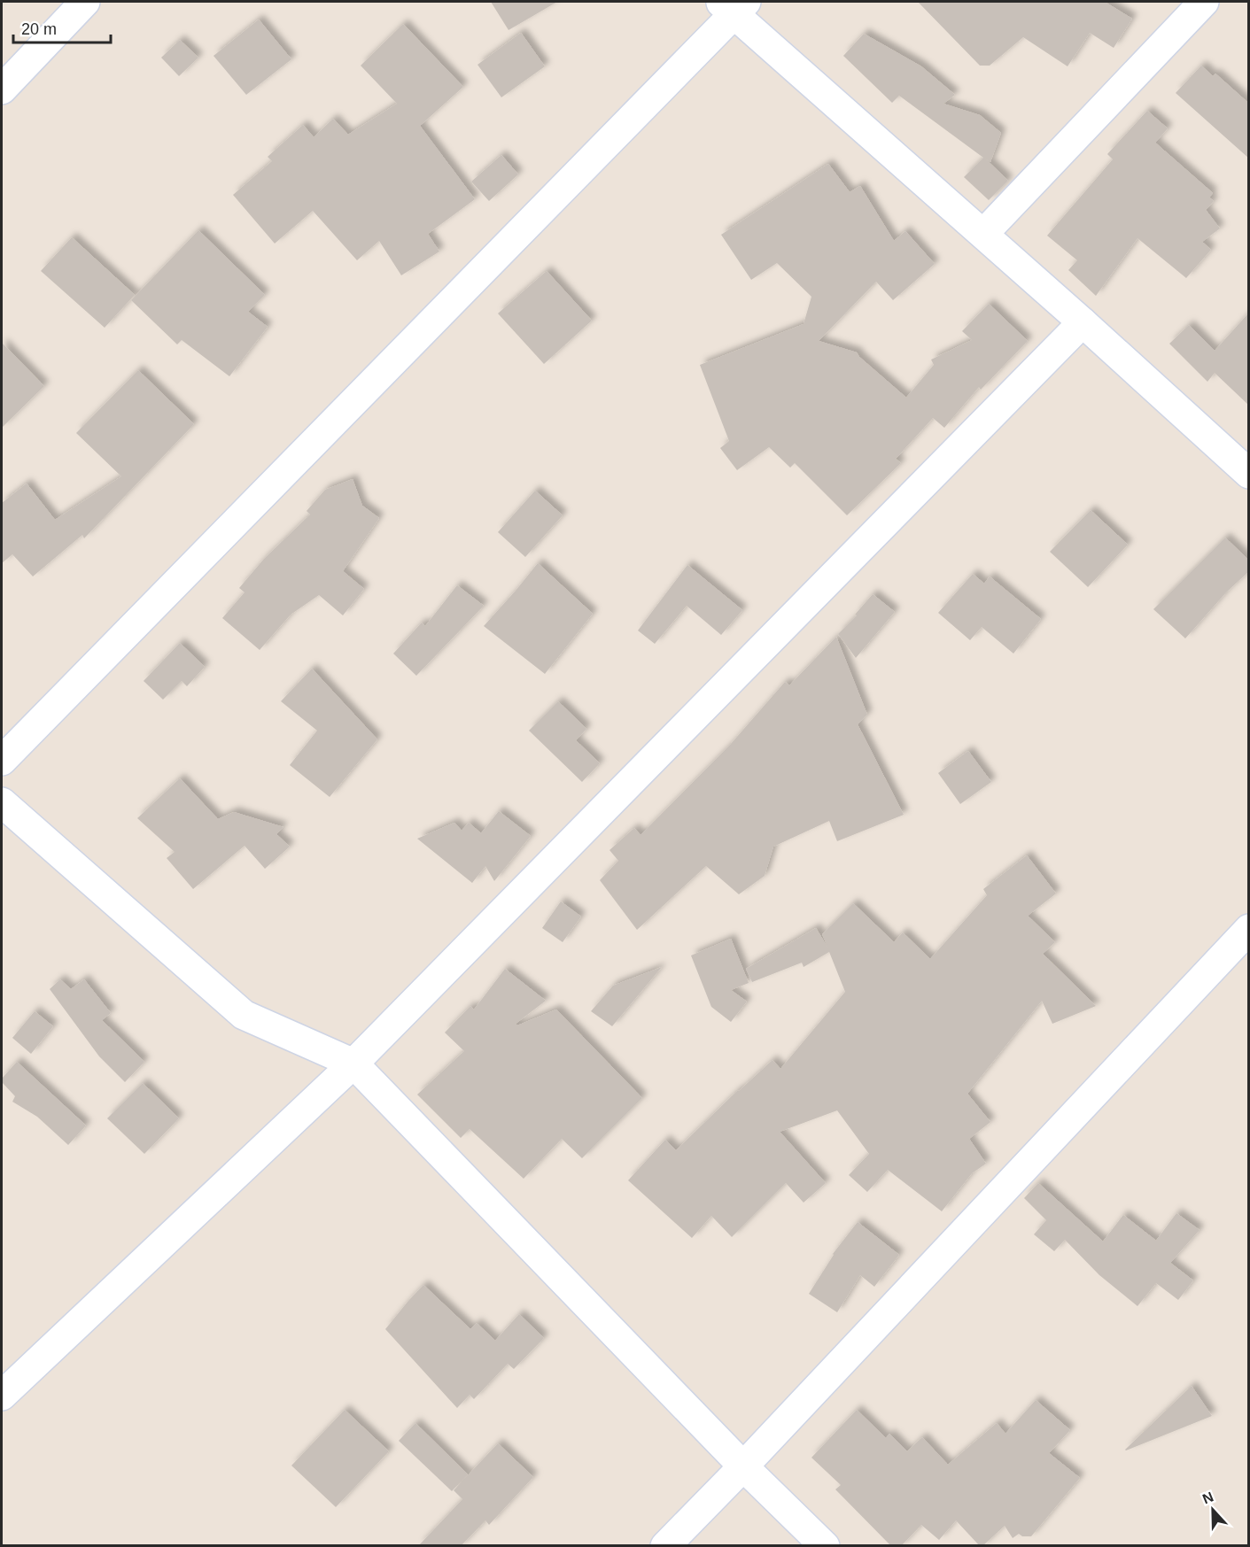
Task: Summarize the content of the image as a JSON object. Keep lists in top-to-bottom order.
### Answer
{
  "scale_bar": "20 m",
  "north": "top"
}
